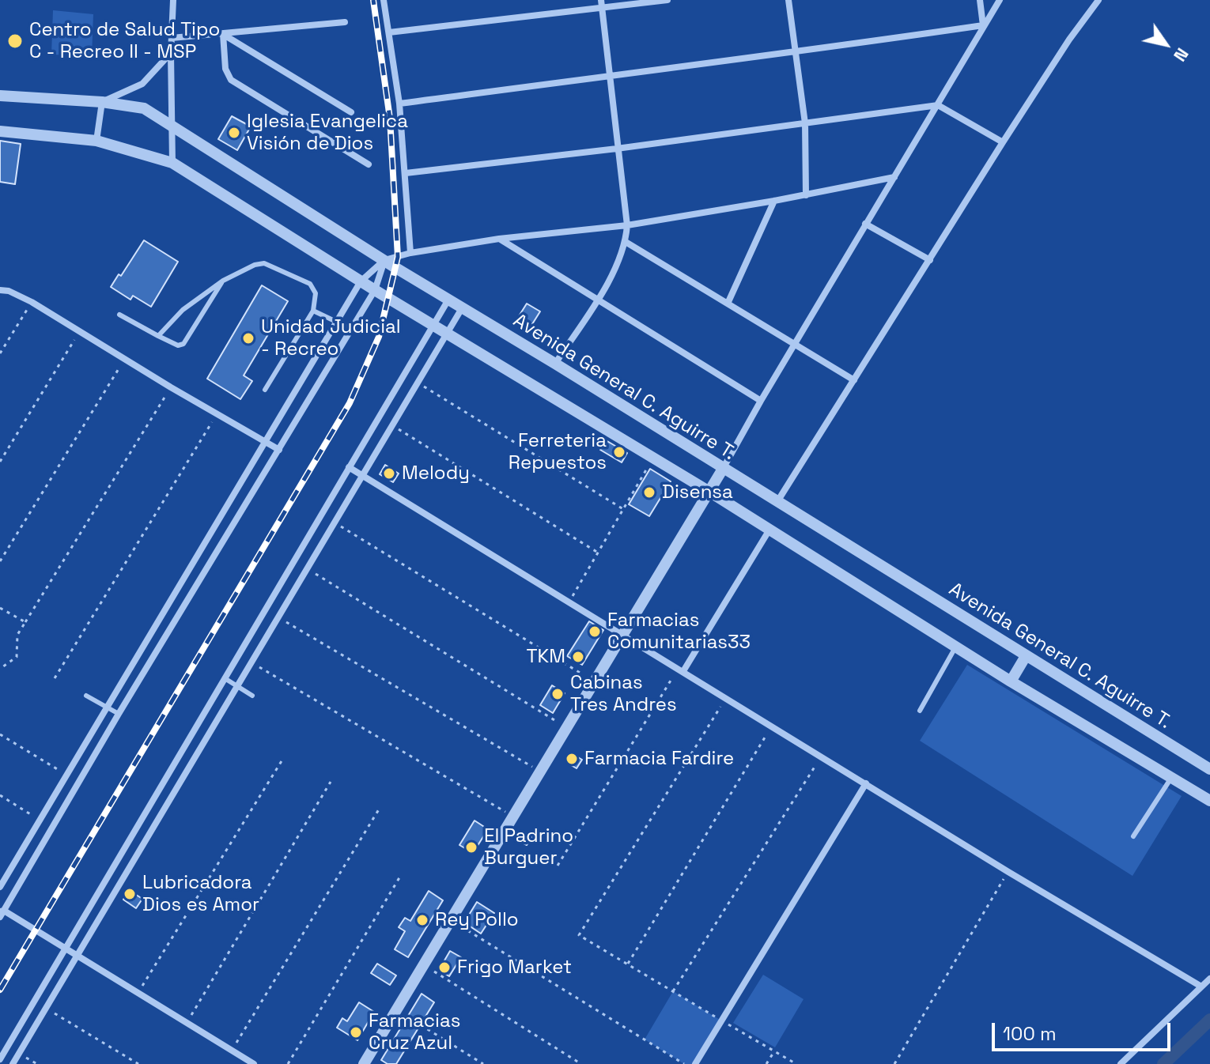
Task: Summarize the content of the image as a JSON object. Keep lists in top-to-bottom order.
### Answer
{
  "streets": {
    "street": ["Avenida General C. Aguirre T."]
  },
  "places": [
    "Centro de Salud Tipo C - Recreo II - MSP",
    "Iglesia Evangelica Visión de Dios",
    "Unidad Judicial - Recreo",
    "Ferreteria Repuestos",
    "Melody",
    "Disensa",
    "Farmacias Comunitarias33",
    "TKM",
    "Cabinas Tres Andres",
    "Farmacia Fardire",
    "El Padrino Burguer",
    "Lubricadora Dios es Amor",
    "Rey Pollo",
    "Frigo Market",
    "Farmacias Cruz Azul"
  ],
  "scale_bar": "100 m",
  "north": "bottom right"
}
